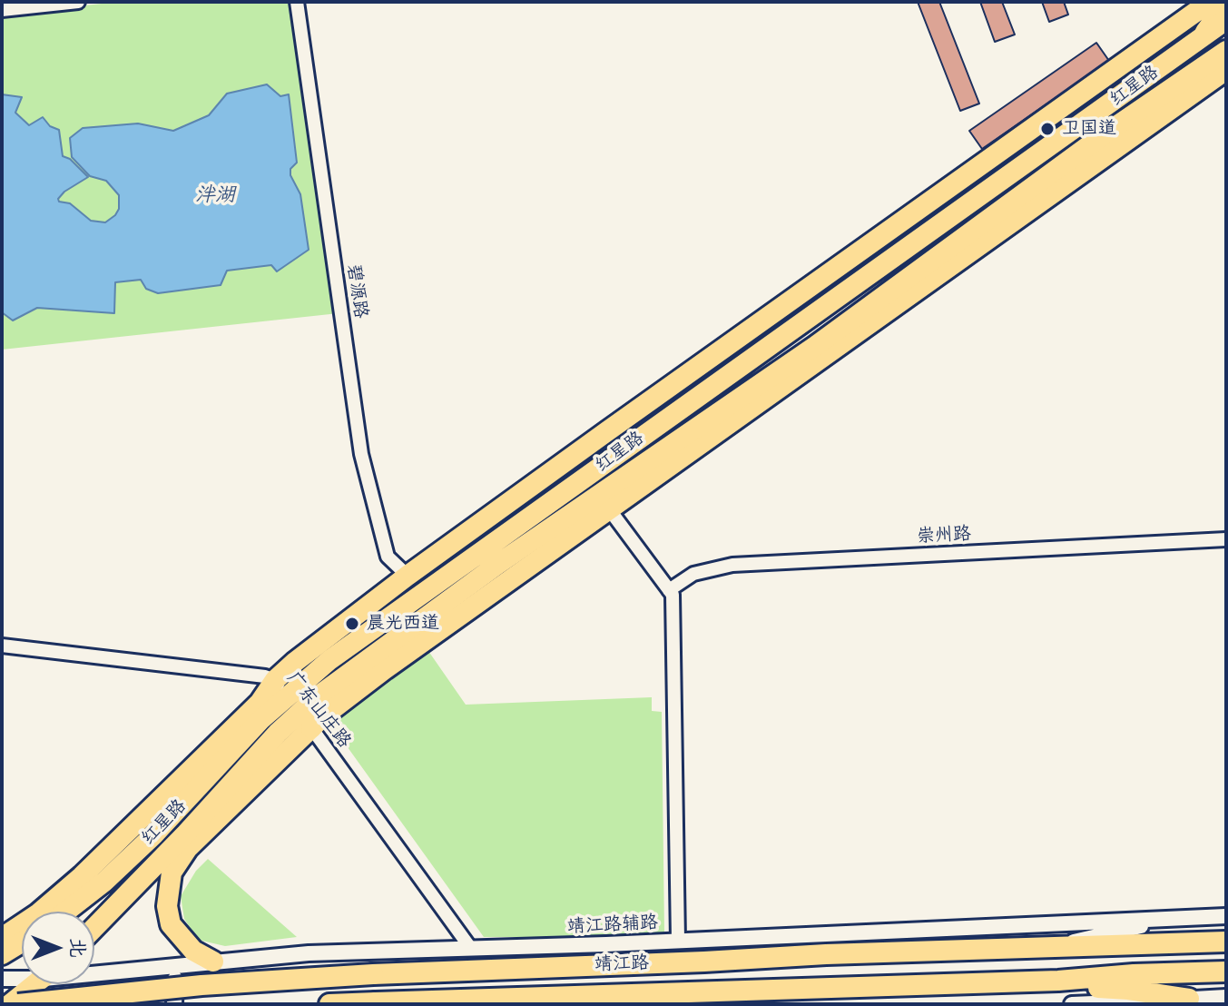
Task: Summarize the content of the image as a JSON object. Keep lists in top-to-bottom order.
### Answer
{
  "streets": {
    "main road": ["红星路", "靖江路"],
    "street": [
      "碧源路",
      "崇州路",
      "广东山庄路",
      "靖江路辅路"
    ]
  },
  "crossings": [
    ["红星路", "广东山庄路"],
    ["广东山庄路", "靖江路辅路"]
  ],
  "water": ["泮湖"],
  "places": ["卫国道", "晨光西道"],
  "north": "right"
}
